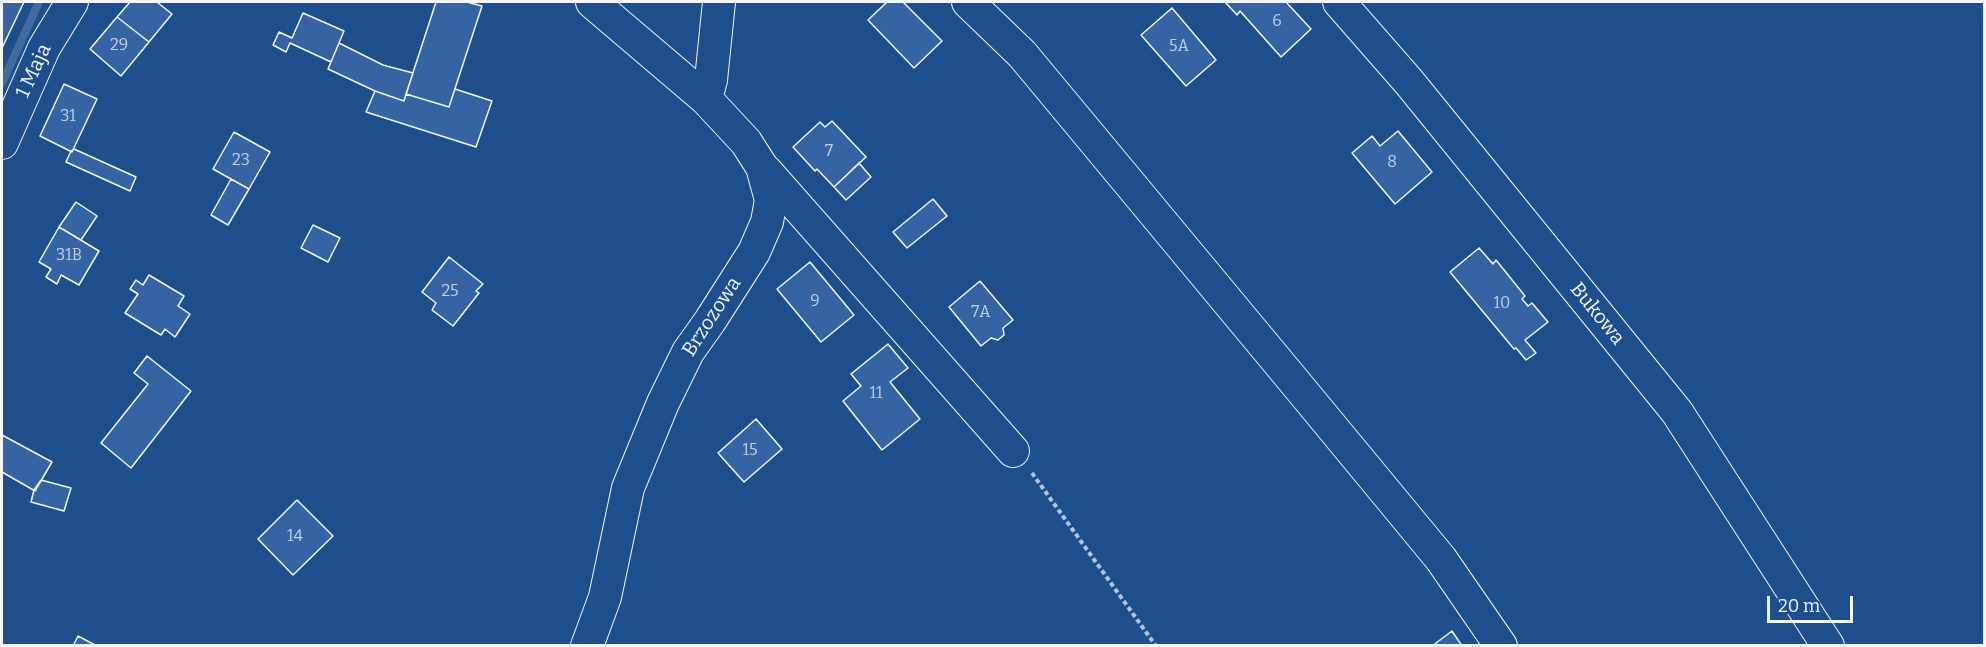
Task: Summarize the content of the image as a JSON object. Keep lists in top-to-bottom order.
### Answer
{
  "streets": {
    "street": ["1 Maja", "Bukowa", "Brzozowa"]
  },
  "house_numbers": [
    "6",
    "29",
    "5A",
    "31",
    "7",
    "23",
    "8",
    "31B",
    "25",
    "9",
    "10",
    "7A",
    "11",
    "15",
    "14"
  ],
  "scale_bar": "20 m"
}
